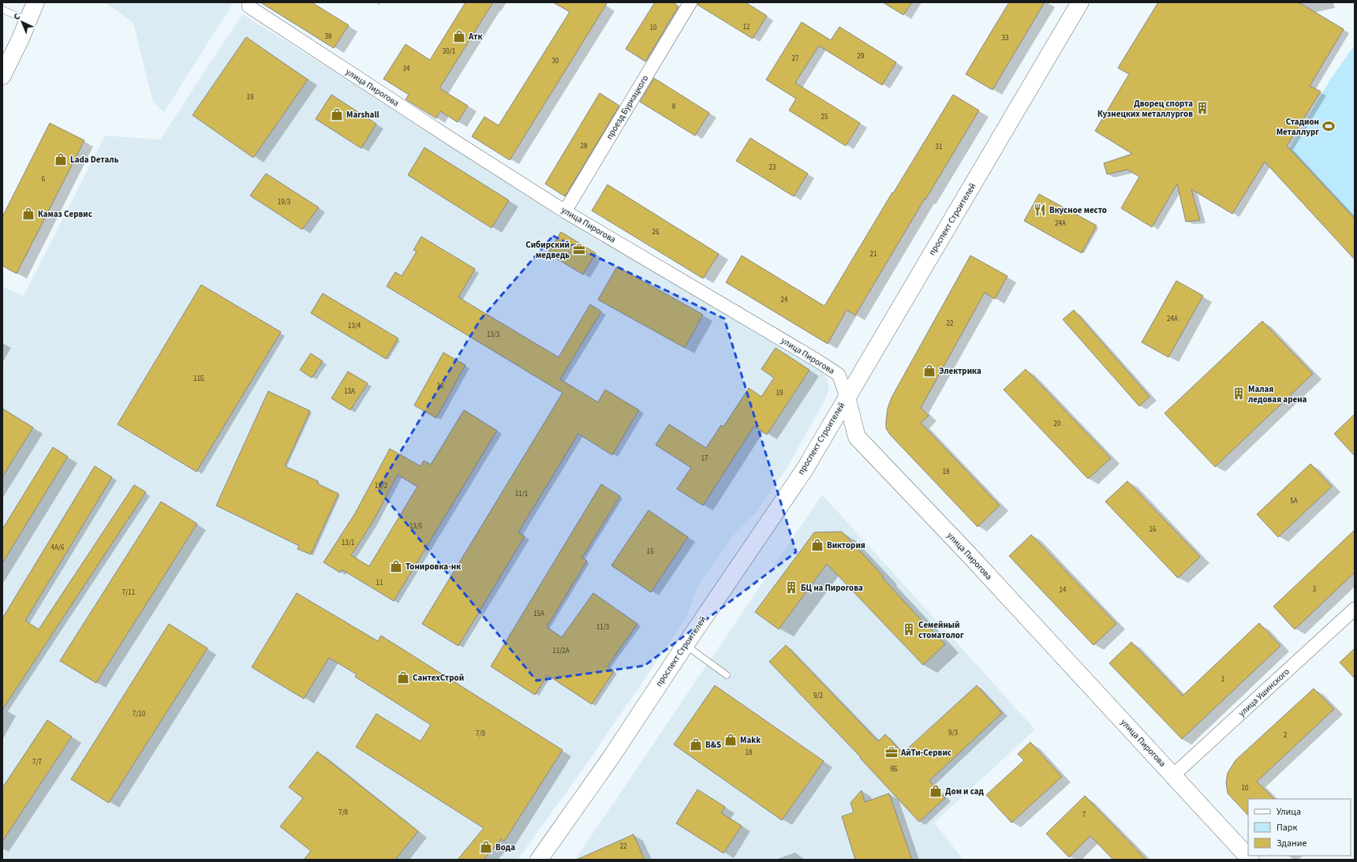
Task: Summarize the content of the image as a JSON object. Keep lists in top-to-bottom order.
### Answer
{
  "streets": {
    "street": [
      "улица Пирогова",
      "проезд Буркацкого",
      "проспект Строителей",
      "улица Ушинского"
    ]
  },
  "crossings": [
    ["улица Пирогова", "проезд Буркацкого"],
    ["улица Пирогова", "проспект Строителей"],
    ["улица Пирогова", "улица Ушинского"]
  ],
  "places": {
    "shop": [
      "Атк",
      "Marshall",
      "Lada Dеталь",
      "Камаз Сервис",
      "Электрика",
      "Виктория",
      "Тонировка-нк",
      "СантехСтрой",
      "Makk",
      "B&S",
      "Дом и сад",
      "Вода"
    ],
    "building": [
      "Дворец спорта Кузнецких металлургов",
      "Малая ледовая арена",
      "БЦ на Пирогова",
      "Семейный стоматолог"
    ],
    "sports": ["Стадион Металлург"],
    "restaurant": ["Вкусное место"],
    "office": ["Сибирский медведь", "АйТи-Сервис"]
  },
  "house_numbers": [
    "12",
    "10",
    "38",
    "33",
    "30/1",
    "29",
    "27",
    "30",
    "34",
    "19",
    "8",
    "25",
    "28",
    "31",
    "23",
    "6",
    "19/3",
    "24А",
    "26",
    "21",
    "24",
    "24А",
    "22",
    "13/4",
    "13/3",
    "11Б",
    "13",
    "13А",
    "19",
    "20",
    "17",
    "18",
    "13/2",
    "11/1",
    "5А",
    "13/5",
    "16",
    "13/1",
    "4А/6",
    "15",
    "11",
    "3",
    "14",
    "7/11",
    "15А",
    "11/3",
    "11/2А",
    "1",
    "9/2",
    "7/10",
    "9/3",
    "7/9",
    "2",
    "18",
    "7/7",
    "9Б",
    "10",
    "7/8",
    "7",
    "22"
  ],
  "legend": ["Улица", "Парк", "Здание"],
  "north": "top left"
}
